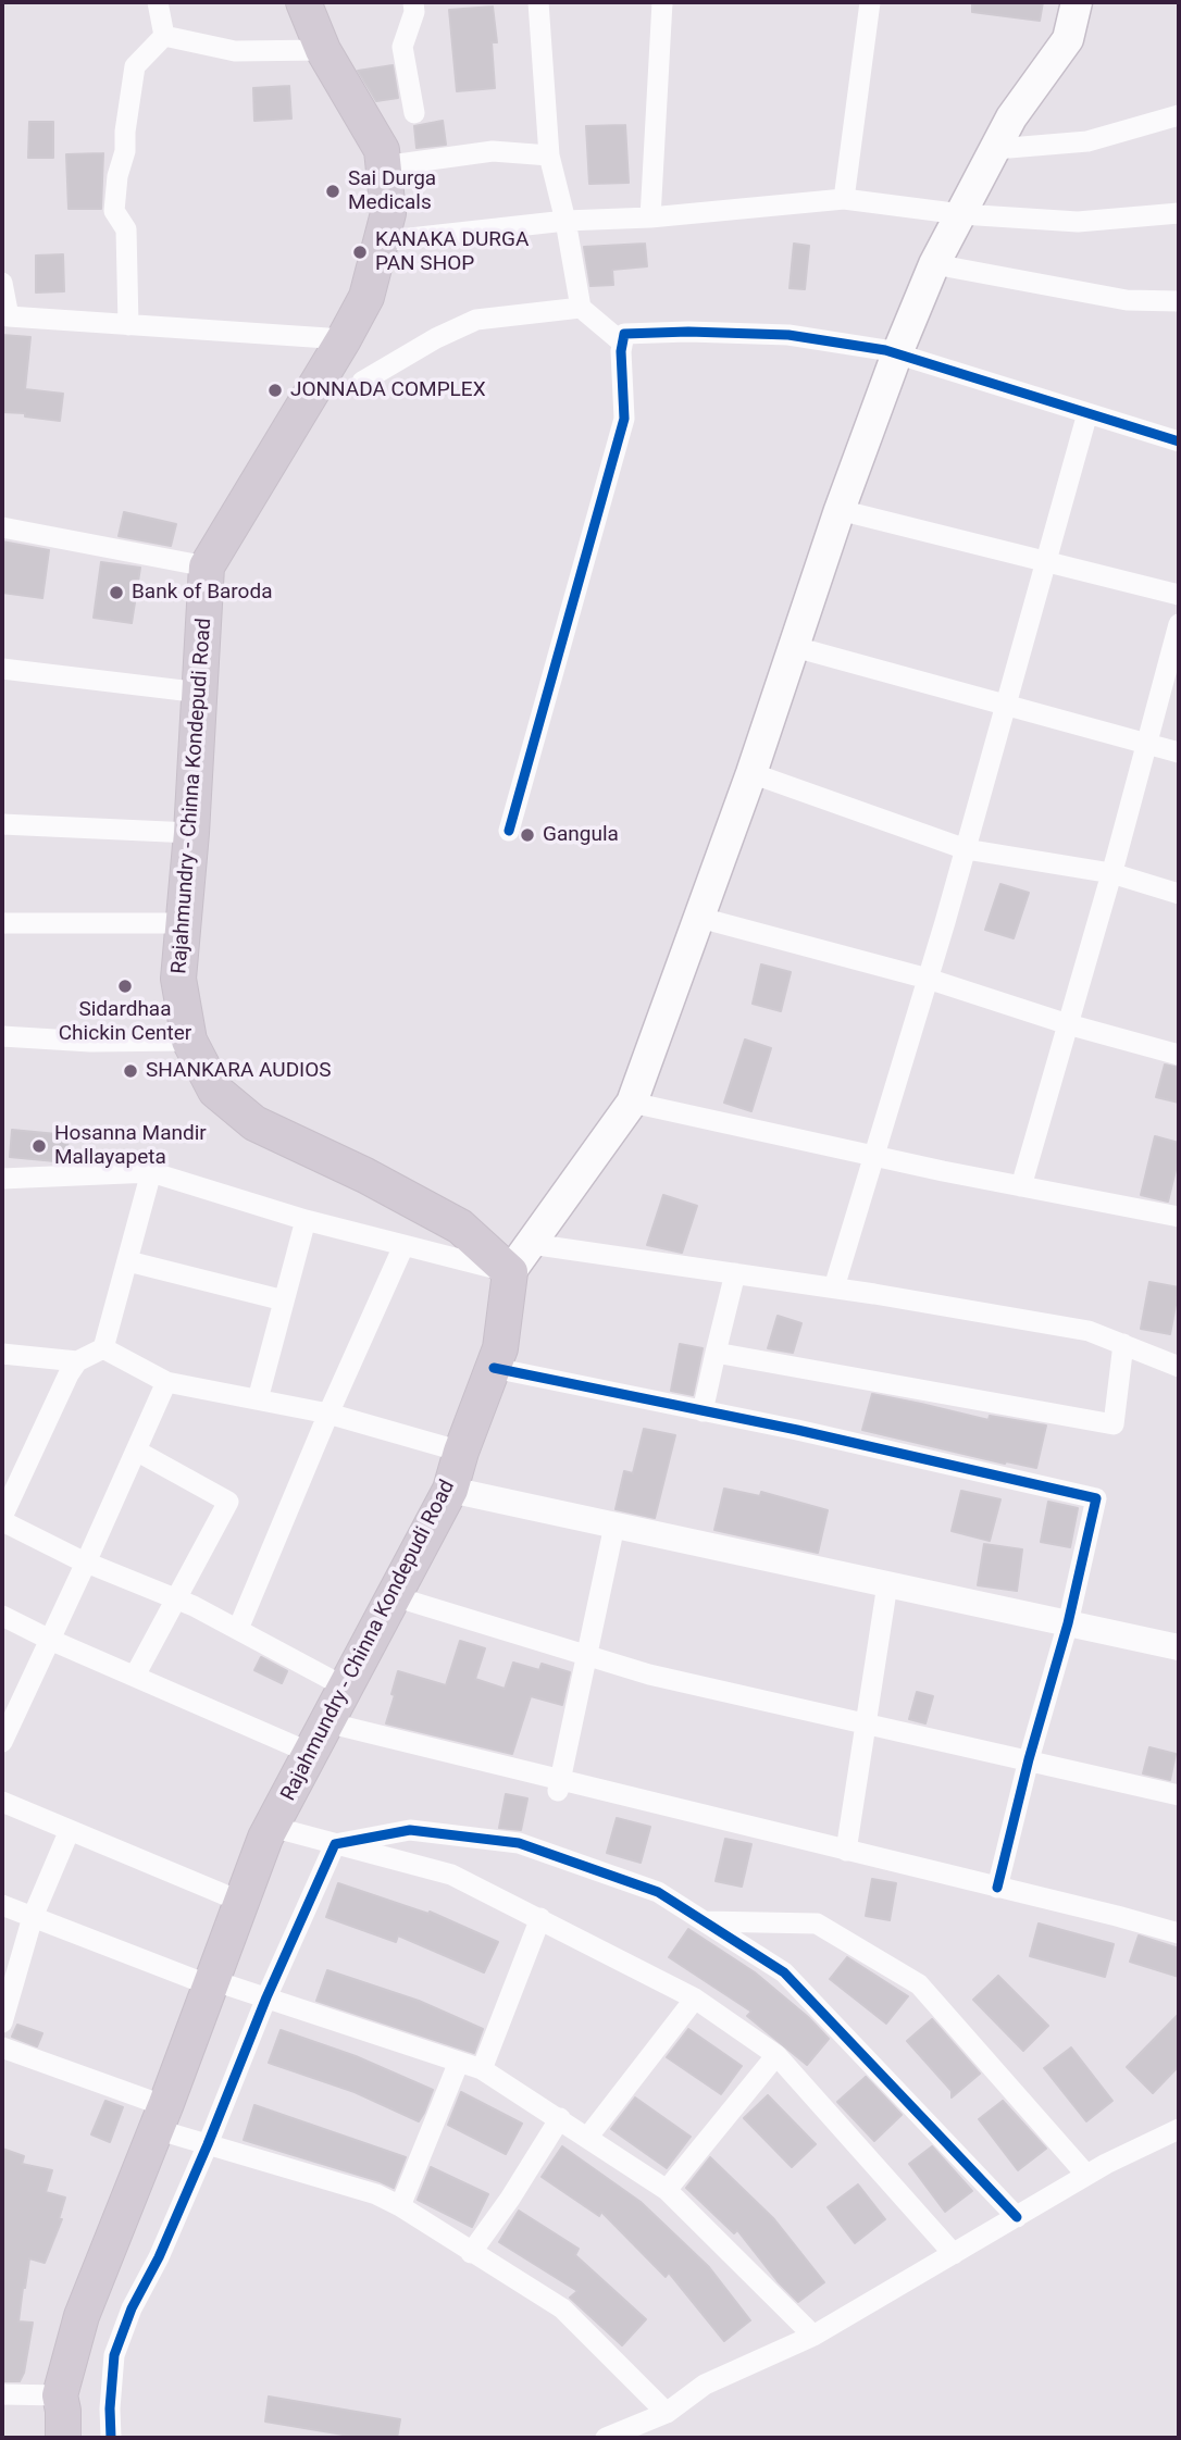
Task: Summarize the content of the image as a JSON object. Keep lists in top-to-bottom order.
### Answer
{
  "streets": {
    "main road": ["Rajahmundry - Chinna Kondepudi Road"]
  },
  "places": [
    "Sai Durga Medicals",
    "KANAKA DURGA PAN SHOP",
    "JONNADA COMPLEX",
    "Bank of Baroda",
    "Gangula",
    "Sidardhaa Chickin Center",
    "SHANKARA AUDIOS",
    "Hosanna Mandir Mallayapeta"
  ]
}
